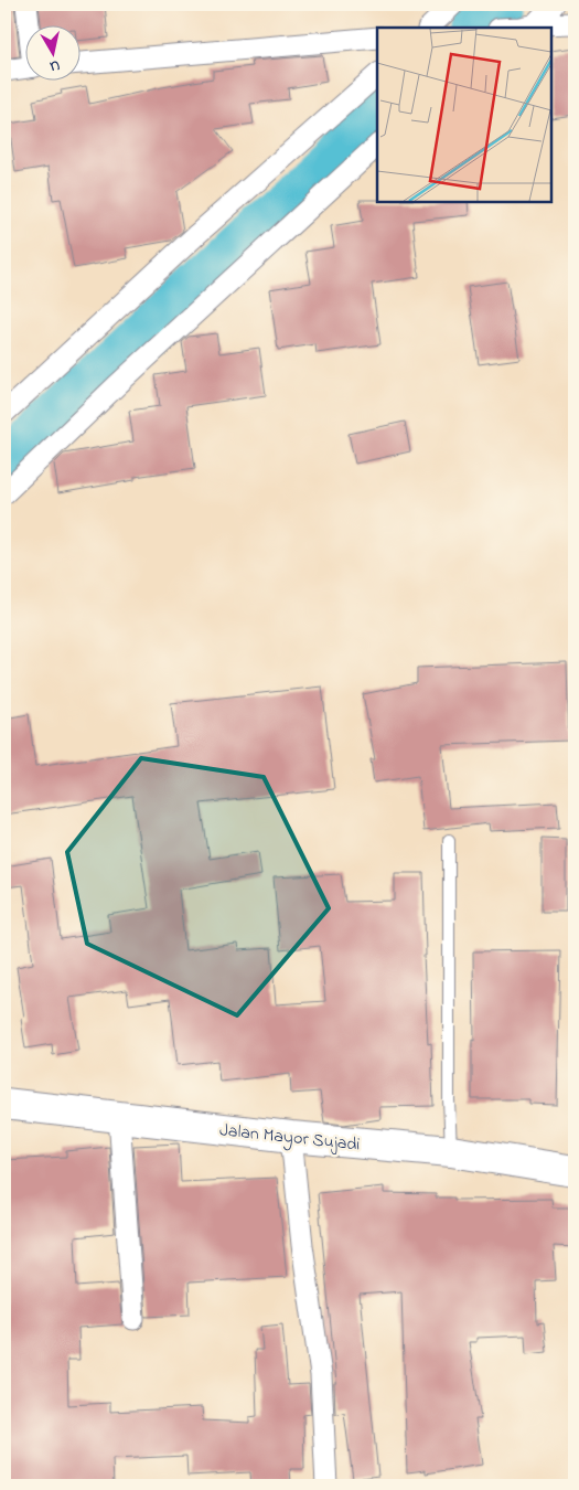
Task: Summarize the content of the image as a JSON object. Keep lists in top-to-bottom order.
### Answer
{
  "streets": {
    "highway": ["Jalan Mayor Sujadi"]
  },
  "north": "bottom"
}
